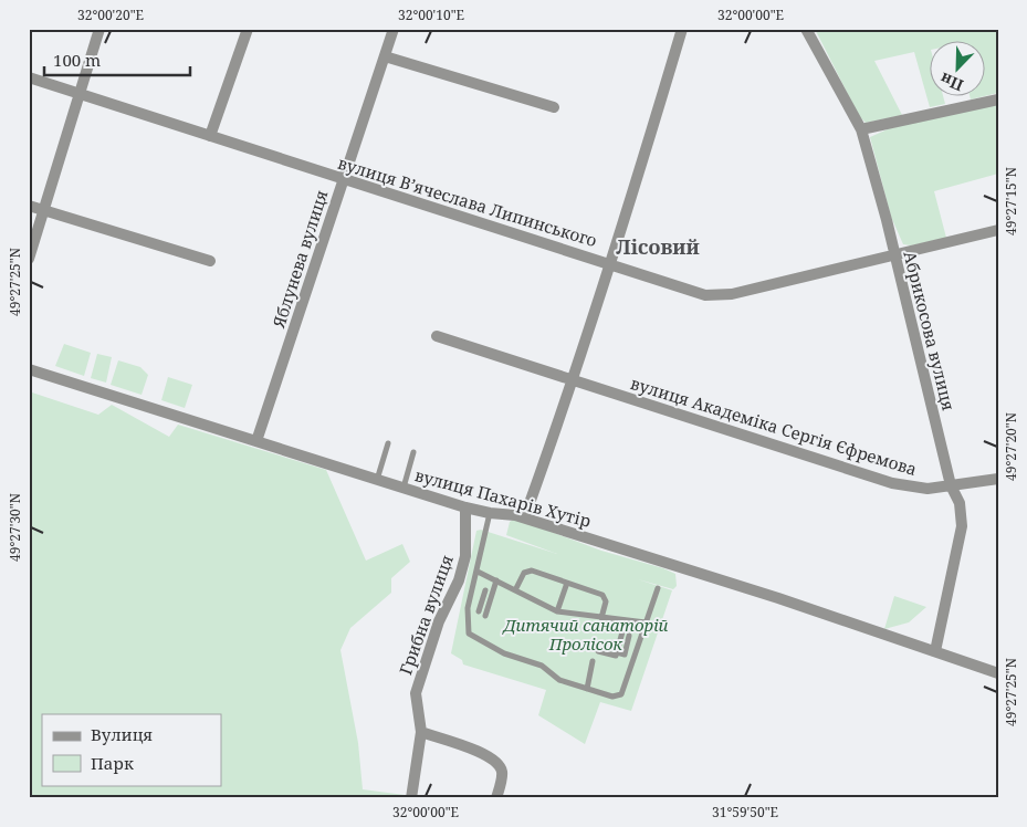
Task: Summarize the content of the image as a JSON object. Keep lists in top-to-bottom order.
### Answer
{
  "streets": {
    "street": [
      "вулиця Вʼячеслава Липинського",
      "Яблунева вулиця",
      "Абрикосова вулиця",
      "вулиця Академіка Сергія Єфремова",
      "вулиця Пахарів Хутір",
      "Грибна вулиця"
    ]
  },
  "crossings": [
    ["вулиця Вʼячеслава Липинського", "Яблунева вулиця"],
    ["вулиця Вʼячеслава Липинського", "Абрикосова вулиця"],
    ["Яблунева вулиця", "вулиця Пахарів Хутір"],
    ["Абрикосова вулиця", "вулиця Академіка Сергія Єфремова"],
    ["Абрикосова вулиця", "вулиця Пахарів Хутір"],
    ["вулиця Пахарів Хутір", "Грибна вулиця"]
  ],
  "districts": ["Лісовий"],
  "parks": ["Дитячий санаторій Пролісок"],
  "legend": ["Вулиця", "Парк"],
  "scale_bar": "100 m",
  "north": "bottom left",
  "coordinates": [
    "32°00'20\"E",
    "32°00'10\"E",
    "32°00'00\"E",
    "49°27'15\"N",
    "49°27'25\"N",
    "49°27'20\"N",
    "49°27'30\"N",
    "31°59'50\"E"
  ]
}
